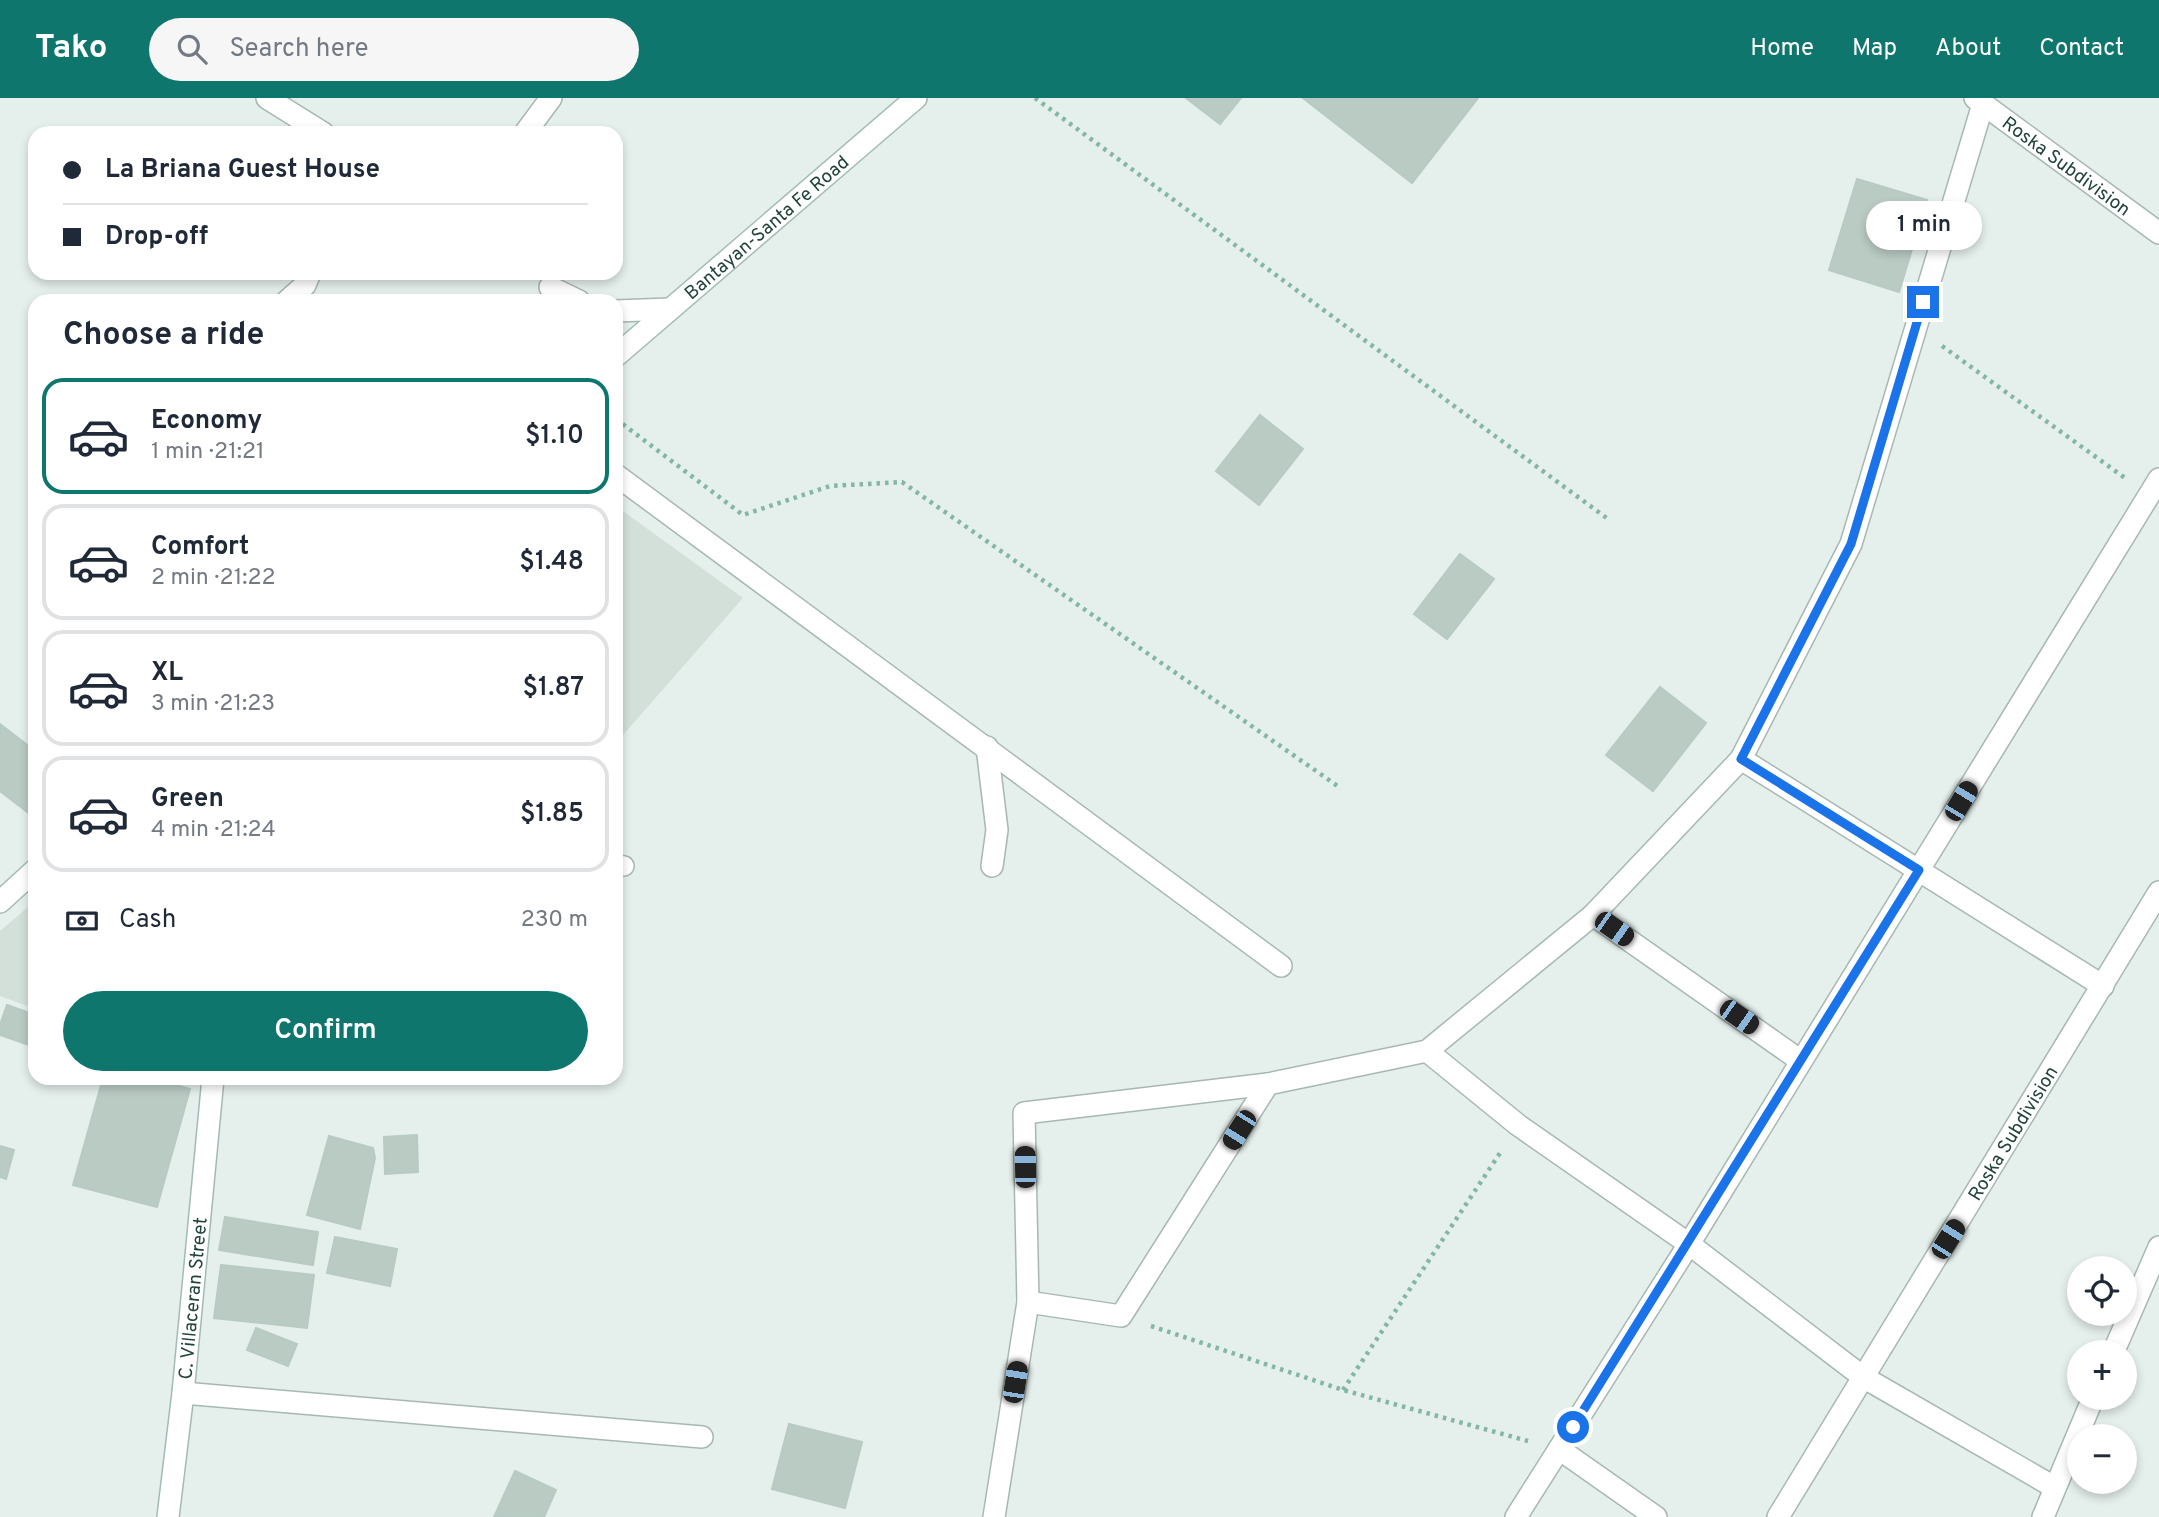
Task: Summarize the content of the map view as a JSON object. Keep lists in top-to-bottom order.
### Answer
{
  "streets": {
    "street": ["Roska Subdivision", "Bantayan-Santa Fe Road", "C. Villaceran Street"]
  },
  "page": {
    "header": "Tako",
    "search": "Search here",
    "nav": [
      "Home",
      "Map",
      "About",
      "Contact"
    ],
    "banner": ["La Briana Guest House", "Drop-off"],
    "bubble": "1 min",
    "heading": "Choose a ride",
    "list": [
      {
        "name": "Economy",
        "note": "1 min · 21:21",
        "value": "$1.10"
      },
      {
        "name": "Comfort",
        "note": "2 min · 21:22",
        "value": "$1.48"
      },
      {
        "name": "XL",
        "note": "3 min · 21:23",
        "value": "$1.87"
      },
      {
        "name": "Green",
        "note": "4 min · 21:24",
        "value": "$1.85"
      }
    ],
    "pay": ["Cash", "230 m"],
    "buttons": "Confirm",
    "map_buttons": ["+", "−"]
  }
}
